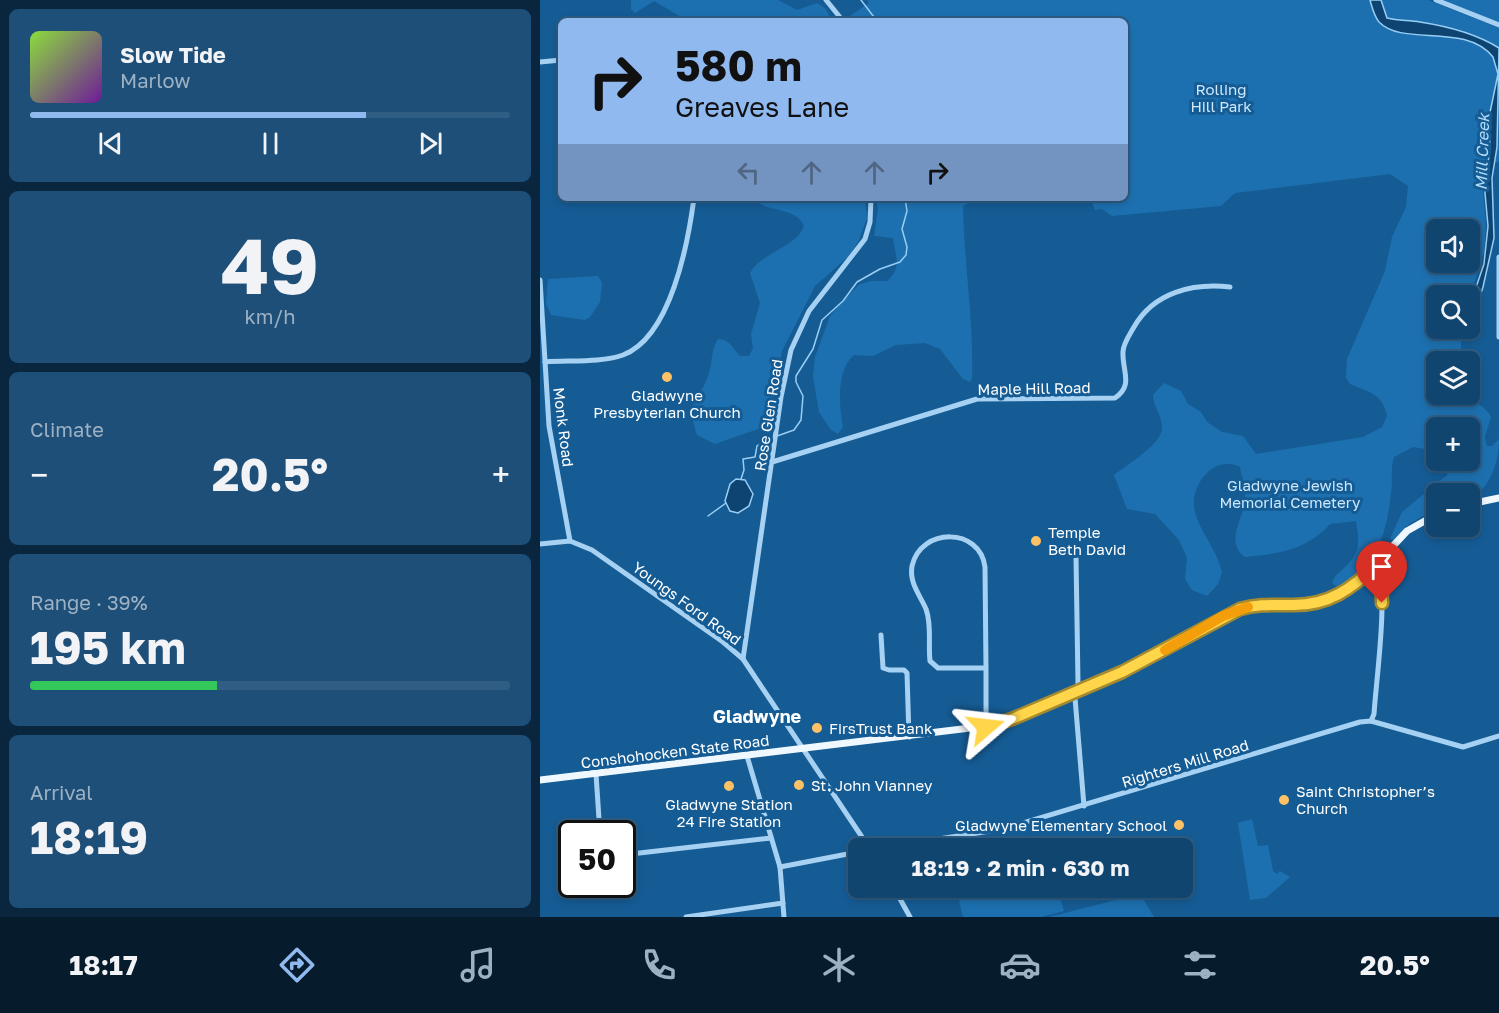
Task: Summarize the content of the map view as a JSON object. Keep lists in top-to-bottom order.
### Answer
{
  "streets": {
    "main road": ["Conshohocken State Road"],
    "street": [
      "Maple Hill Road",
      "Rose Glen Road",
      "Monk Road",
      "Youngs Ford Road",
      "Righters Mill Road"
    ]
  },
  "crossings": [
    ["Maple Hill Road", "Rose Glen Road"],
    ["Rose Glen Road", "Youngs Ford Road"],
    ["Monk Road", "Youngs Ford Road"],
    ["Youngs Ford Road", "Conshohocken State Road"]
  ],
  "districts": ["Gladwyne"],
  "water": ["Mill Creek"],
  "parks": ["Rolling Hill Park", "Gladwyne Jewish Memorial Cemetery"],
  "places": [
    "Gladwyne Presbyterian Church",
    "Temple Beth David",
    "FirsTrust Bank",
    "St. John Vianney",
    "Gladwyne Station 24 Fire Station",
    "Saint Christopher’s Church",
    "Gladwyne Elementary School"
  ],
  "page": {
    "turn": ["580 m", "Greaves Lane"],
    "song": ["Slow Tide", "Marlow"],
    "tile": [
      ["49", "km/h"],
      "Climate",
      ["Range · 39%", "195 km"],
      ["Arrival", "18:19"]
    ],
    "map_buttons": ["+", "−"],
    "heat": ["−", "20.5°", "+"],
    "limit": "50",
    "trip": "18:19 · 2 min · 630 m",
    "tabs": ["18:17", "20.5°"]
  }
}
